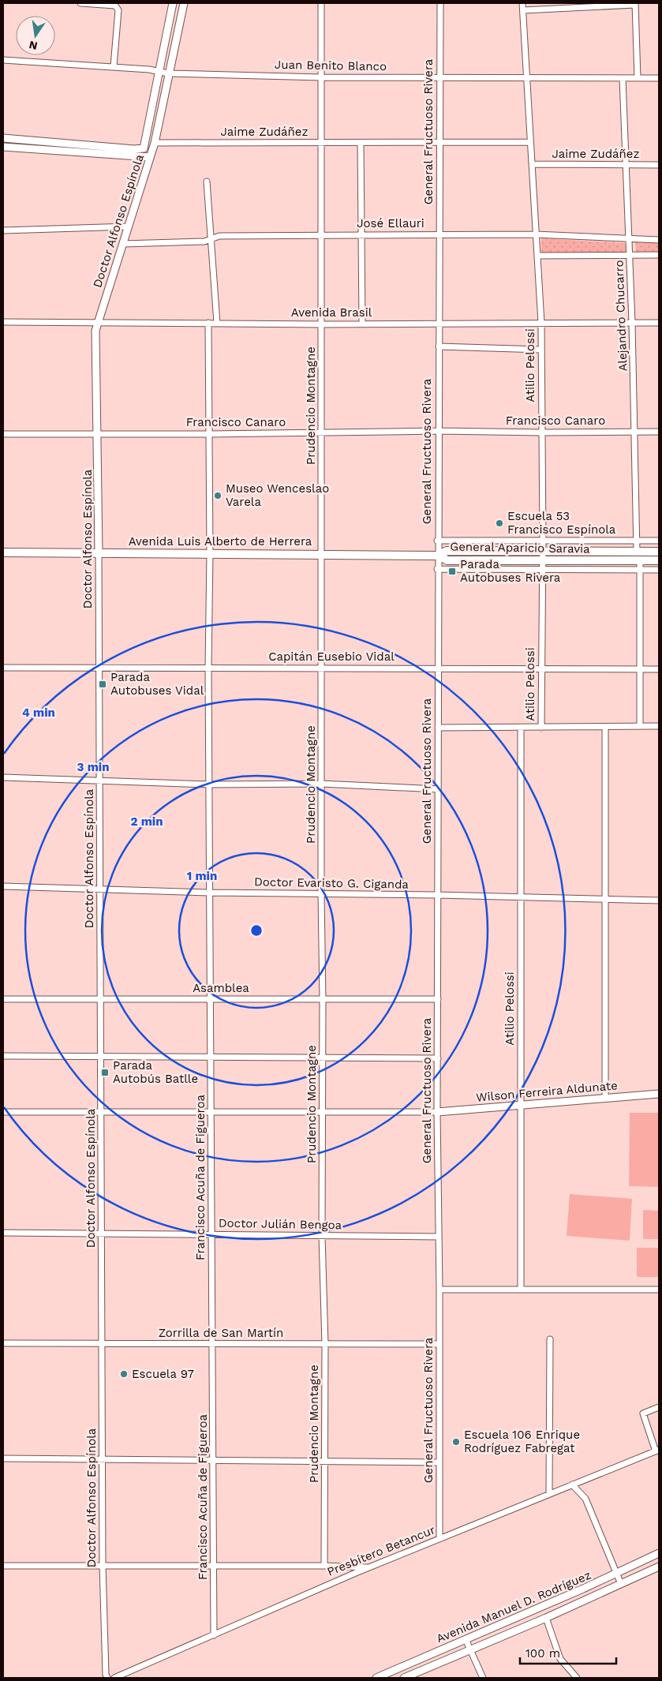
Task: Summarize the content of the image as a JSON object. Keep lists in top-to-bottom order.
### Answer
{
  "streets": {
    "main road": ["Avenida Luis Alberto de Herrera", "General Aparicio Saravia"],
    "street": [
      "Juan Benito Blanco",
      "Jaime Zudáñez",
      "General Fructuoso Rivera",
      "Doctor Alfonso Espínola",
      "José Ellauri",
      "Avenida Brasil",
      "Alejandro Chucarro",
      "Atilio Pelossi",
      "Prudencio Montagne",
      "Francisco Canaro",
      "Capitán Eusebio Vidal",
      "Doctor Evaristo G. Ciganda",
      "Asamblea",
      "Wilson Ferreira Aldunate",
      "Francisco Acuña de Figueroa",
      "Doctor Julián Bengoa",
      "Zorrilla de San Martín",
      "Presbítero Betancur",
      "Avenida Manuel D. Rodríguez"
    ]
  },
  "crossings": [
    ["Juan Benito Blanco", "General Fructuoso Rivera"],
    ["Juan Benito Blanco", "Doctor Alfonso Espínola"],
    ["Juan Benito Blanco", "Alejandro Chucarro"],
    ["Juan Benito Blanco", "Atilio Pelossi"],
    ["Juan Benito Blanco", "Prudencio Montagne"],
    ["Jaime Zudáñez", "General Fructuoso Rivera"],
    ["Jaime Zudáñez", "Doctor Alfonso Espínola"],
    ["Jaime Zudáñez", "Alejandro Chucarro"],
    ["Jaime Zudáñez", "Atilio Pelossi"],
    ["Jaime Zudáñez", "Prudencio Montagne"],
    ["General Fructuoso Rivera", "José Ellauri"],
    ["General Fructuoso Rivera", "Avenida Brasil"],
    ["General Fructuoso Rivera", "Francisco Canaro"],
    ["General Fructuoso Rivera", "Avenida Luis Alberto de Herrera"],
    ["General Fructuoso Rivera", "General Aparicio Saravia"],
    ["General Fructuoso Rivera", "Capitán Eusebio Vidal"],
    ["General Fructuoso Rivera", "Doctor Evaristo G. Ciganda"],
    ["General Fructuoso Rivera", "Asamblea"],
    ["General Fructuoso Rivera", "Wilson Ferreira Aldunate"],
    ["General Fructuoso Rivera", "Doctor Julián Bengoa"],
    ["General Fructuoso Rivera", "Zorrilla de San Martín"],
    ["General Fructuoso Rivera", "Presbítero Betancur"],
    ["Doctor Alfonso Espínola", "José Ellauri"],
    ["Doctor Alfonso Espínola", "Avenida Brasil"],
    ["Doctor Alfonso Espínola", "Francisco Canaro"],
    ["Doctor Alfonso Espínola", "Avenida Luis Alberto de Herrera"],
    ["Doctor Alfonso Espínola", "Capitán Eusebio Vidal"],
    ["Doctor Alfonso Espínola", "Doctor Evaristo G. Ciganda"],
    ["Doctor Alfonso Espínola", "Asamblea"],
    ["Doctor Alfonso Espínola", "Doctor Julián Bengoa"],
    ["Doctor Alfonso Espínola", "Zorrilla de San Martín"],
    ["José Ellauri", "Alejandro Chucarro"],
    ["José Ellauri", "Atilio Pelossi"],
    ["José Ellauri", "Prudencio Montagne"],
    ["Avenida Brasil", "Alejandro Chucarro"],
    ["Avenida Brasil", "Atilio Pelossi"],
    ["Avenida Brasil", "Prudencio Montagne"],
    ["Avenida Brasil", "Francisco Acuña de Figueroa"],
    ["Alejandro Chucarro", "Francisco Canaro"],
    ["Alejandro Chucarro", "General Aparicio Saravia"],
    ["Atilio Pelossi", "Francisco Canaro"],
    ["Atilio Pelossi", "General Aparicio Saravia"],
    ["Atilio Pelossi", "Capitán Eusebio Vidal"],
    ["Atilio Pelossi", "Doctor Evaristo G. Ciganda"],
    ["Atilio Pelossi", "Wilson Ferreira Aldunate"],
    ["Prudencio Montagne", "Francisco Canaro"],
    ["Prudencio Montagne", "Avenida Luis Alberto de Herrera"],
    ["Prudencio Montagne", "Capitán Eusebio Vidal"],
    ["Prudencio Montagne", "Doctor Evaristo G. Ciganda"],
    ["Prudencio Montagne", "Asamblea"],
    ["Prudencio Montagne", "Doctor Julián Bengoa"],
    ["Prudencio Montagne", "Zorrilla de San Martín"],
    ["Francisco Canaro", "Francisco Acuña de Figueroa"],
    ["Avenida Luis Alberto de Herrera", "General Aparicio Saravia"],
    ["Avenida Luis Alberto de Herrera", "Francisco Acuña de Figueroa"],
    ["Capitán Eusebio Vidal", "Francisco Acuña de Figueroa"],
    ["Doctor Evaristo G. Ciganda", "Francisco Acuña de Figueroa"],
    ["Asamblea", "Francisco Acuña de Figueroa"],
    ["Francisco Acuña de Figueroa", "Doctor Julián Bengoa"],
    ["Francisco Acuña de Figueroa", "Zorrilla de San Martín"],
    ["Francisco Acuña de Figueroa", "Presbítero Betancur"]
  ],
  "places": {
    "other": [
      "Museo Wenceslao Varela",
      "Escuela 53 Francisco Espínola",
      "Escuela 97",
      "Escuela 106 Enrique Rodríguez Fabregat"
    ],
    "transit": ["Parada Autobuses Rivera", "Parada Autobuses Vidal", "Parada Autobús Batlle"]
  },
  "scale_bar": "100 m",
  "north": "bottom",
  "rings": [
    "4 min",
    "3 min",
    "2 min",
    "1 min"
  ]
}
